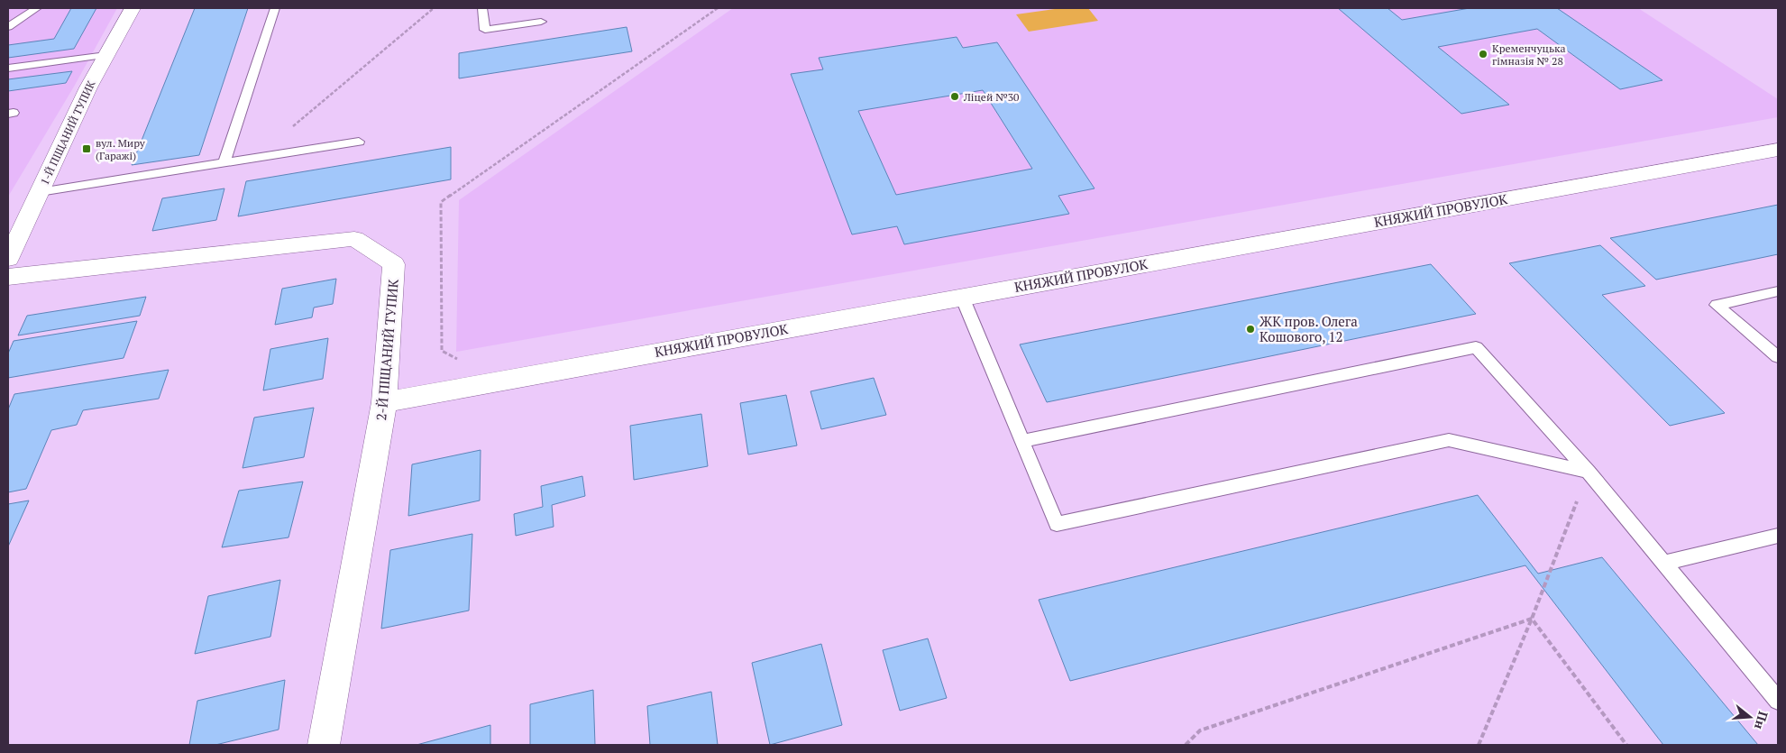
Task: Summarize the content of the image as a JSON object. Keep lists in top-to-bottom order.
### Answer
{
  "streets": {
    "street": ["1-Й ПІЩАНИЙ ТУПИК", "КНЯЖИЙ ПРОВУЛОК", "2-Й ПІЩАНИЙ ТУПИК"]
  },
  "crossings": [
    ["КНЯЖИЙ ПРОВУЛОК", "2-Й ПІЩАНИЙ ТУПИК"]
  ],
  "places": {
    "other": ["Кременчуцька гімназія № 28", "Ліцей №30", "ЖК пров. Олега Кошового, 12"],
    "transit": ["вул. Миру (Гаражі)"]
  },
  "north": "right"
}
